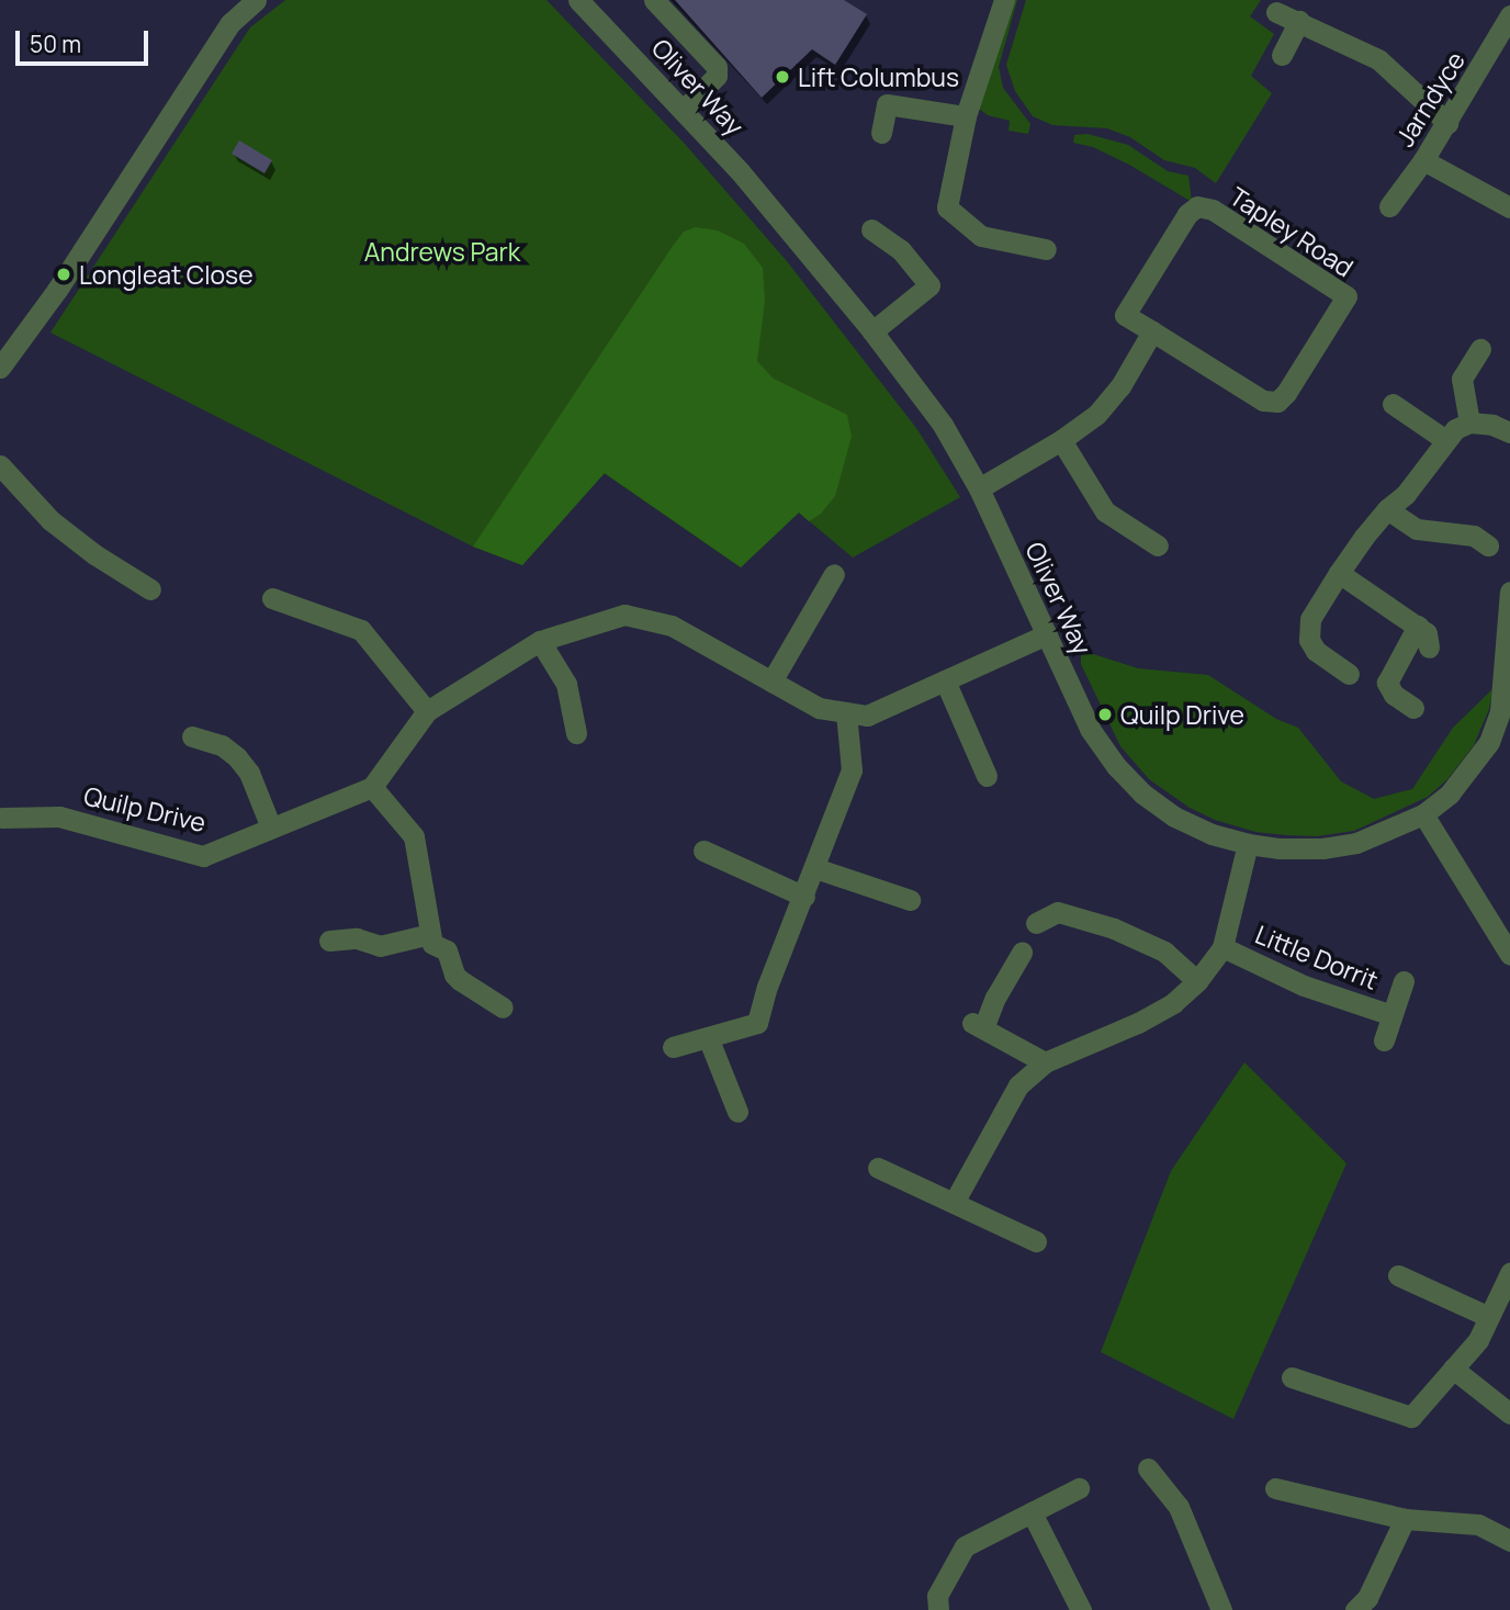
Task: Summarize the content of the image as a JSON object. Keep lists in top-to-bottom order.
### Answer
{
  "streets": {
    "street": [
      "Oliver Way",
      "Jarndyce",
      "Tapley Road",
      "Quilp Drive",
      "Little Dorrit"
    ]
  },
  "parks": ["Andrews Park"],
  "places": ["Lift Columbus", "Longleat Close", "Quilp Drive"],
  "scale_bar": "50 m"
}
